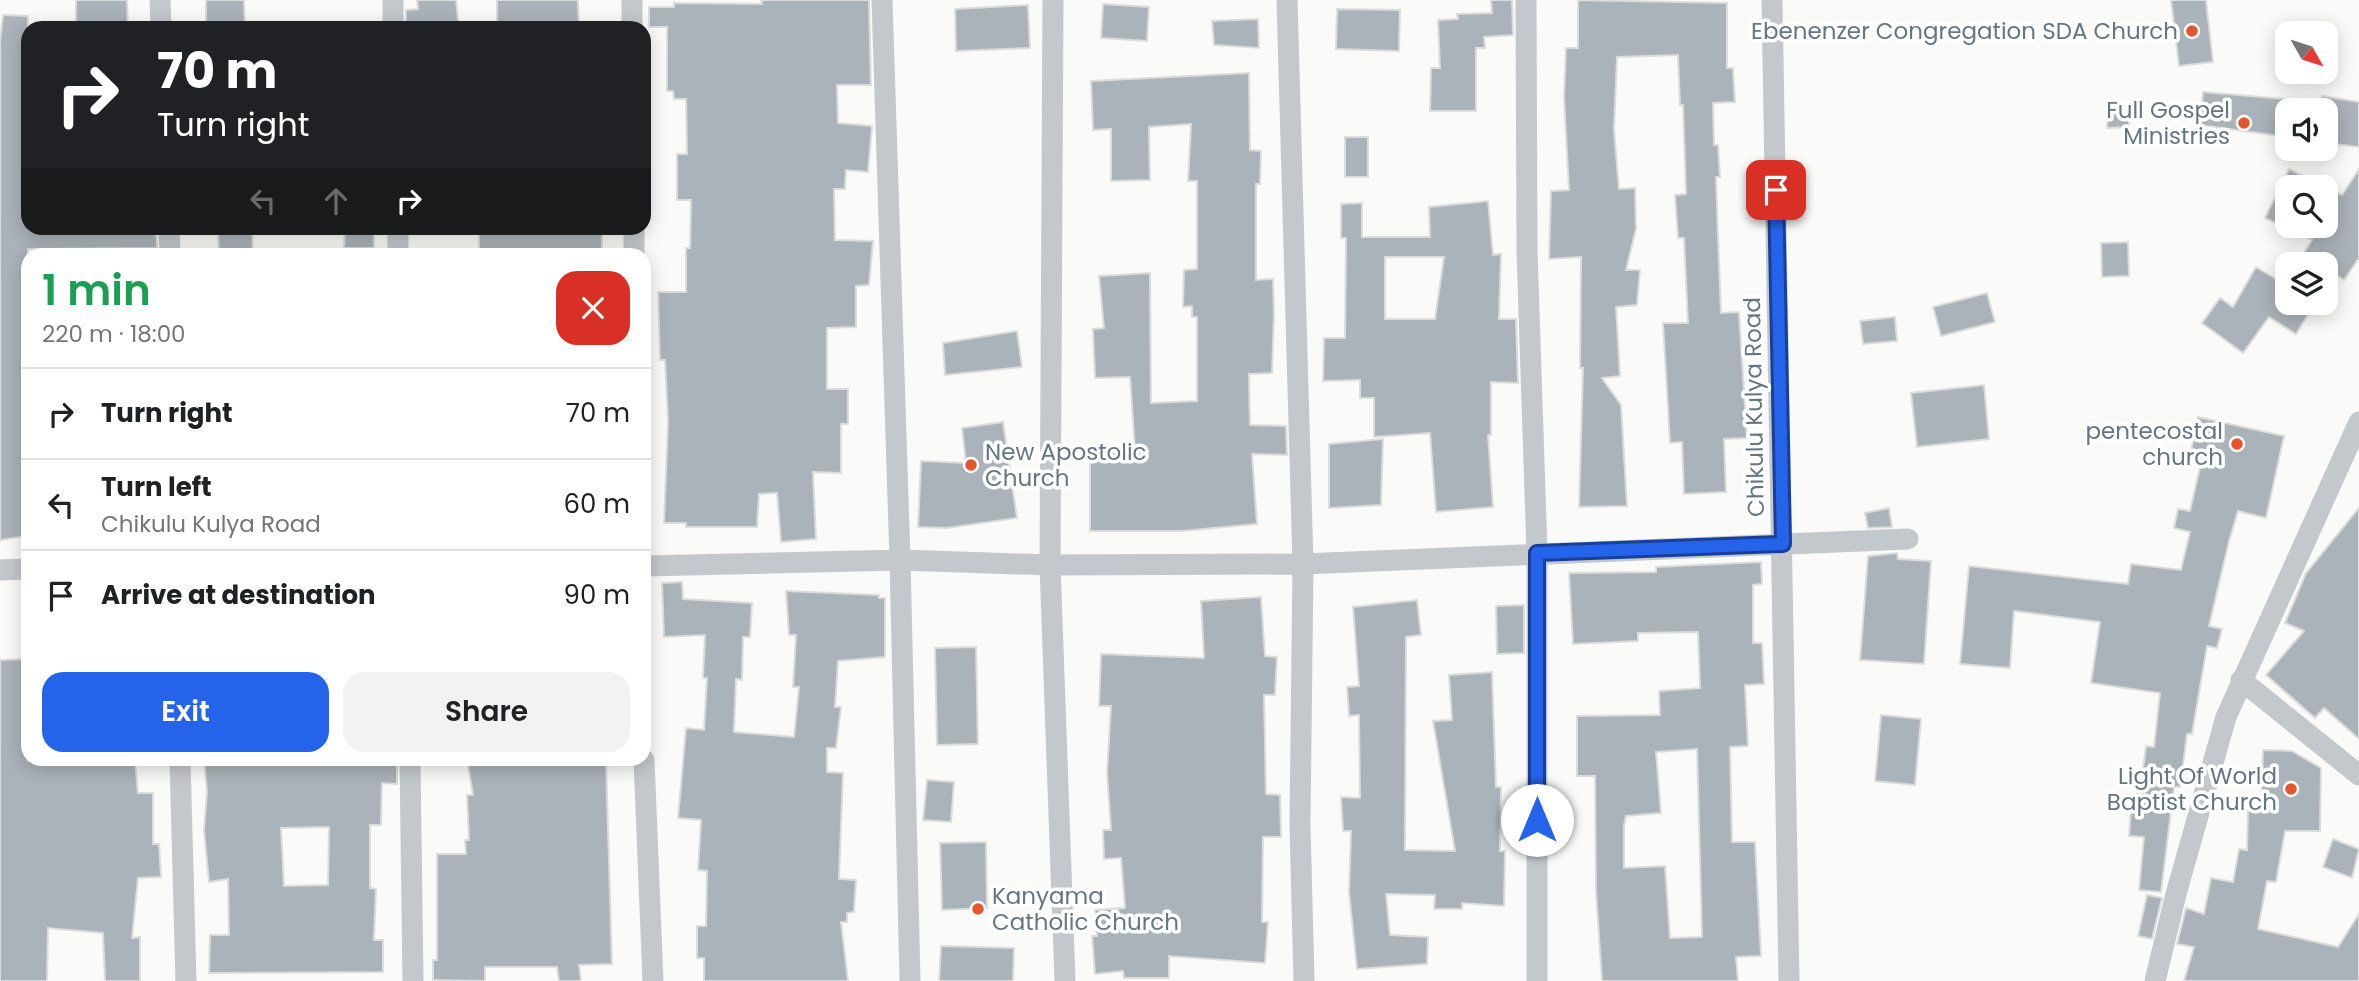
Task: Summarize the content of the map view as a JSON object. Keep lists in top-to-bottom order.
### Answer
{
  "streets": {
    "street": ["Chikulu Kulya Road"]
  },
  "places": [
    "Ebenenzer Congregation SDA Church",
    "Full Gospel Ministries",
    "pentecostal church",
    "New Apostolic Church",
    "Light Of World Baptist Church",
    "Kanyama Catholic Church"
  ],
  "north": "bottom right",
  "page": {
    "turn": ["70 m", "Turn right"],
    "heading": ["1 min", "220 m · 18:00"],
    "list": [
      {
        "name": "Turn right",
        "value": "70 m"
      },
      {
        "name": "Turn left",
        "note": "Chikulu Kulya Road",
        "value": "60 m"
      },
      {
        "name": "Arrive at destination",
        "value": "90 m"
      }
    ],
    "buttons": ["Exit", "Share"]
  }
}
